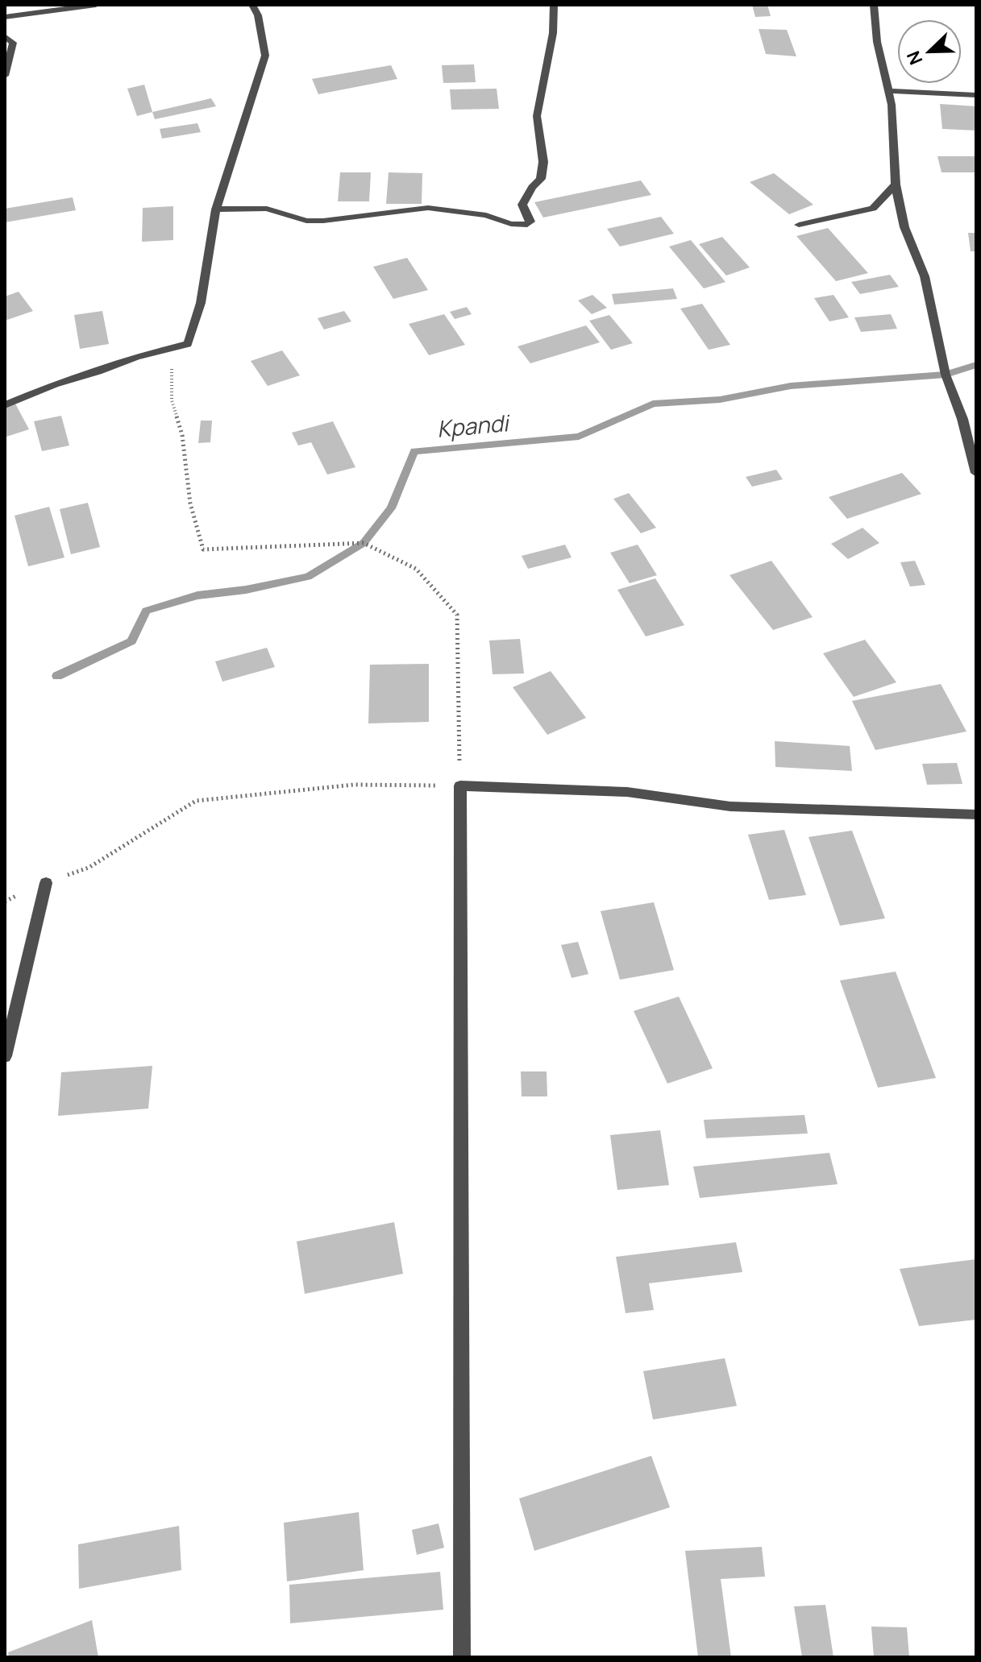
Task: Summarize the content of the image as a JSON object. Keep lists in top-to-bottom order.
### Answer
{
  "water": ["Kpandi"],
  "north": "bottom left"
}
